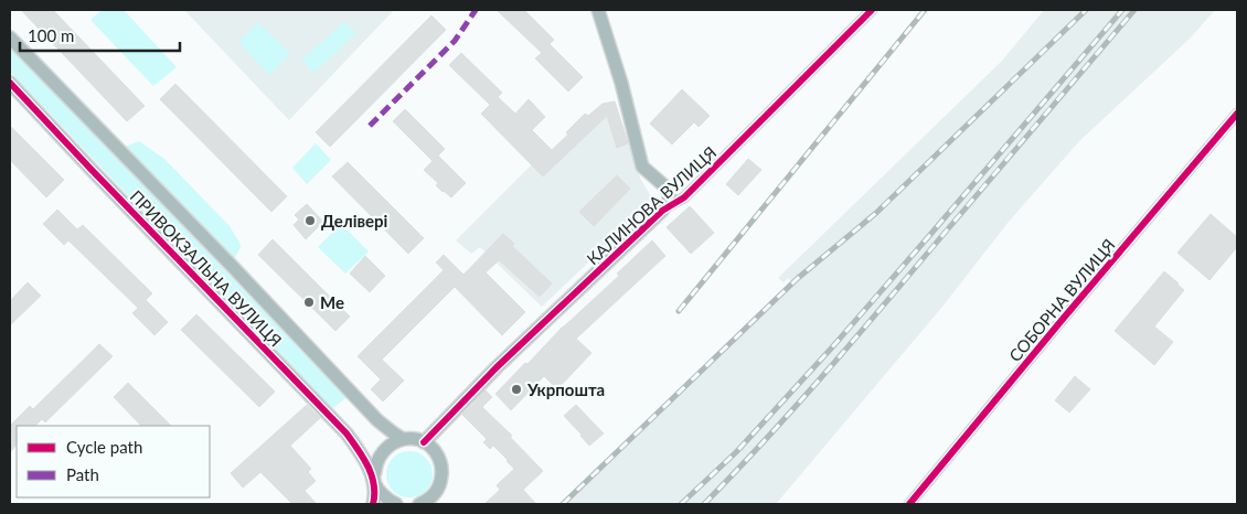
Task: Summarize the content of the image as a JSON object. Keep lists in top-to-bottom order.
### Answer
{
  "streets": {
    "street": ["КАЛИНОВА ВУЛИЦЯ", "ПРИВОКЗАЛЬНА ВУЛИЦЯ", "СОБОРНА ВУЛИЦЯ"]
  },
  "places": ["Делівері", "Me", "Укрпошта"],
  "legend": ["Cycle path", "Path"],
  "scale_bar": "100 m"
}
